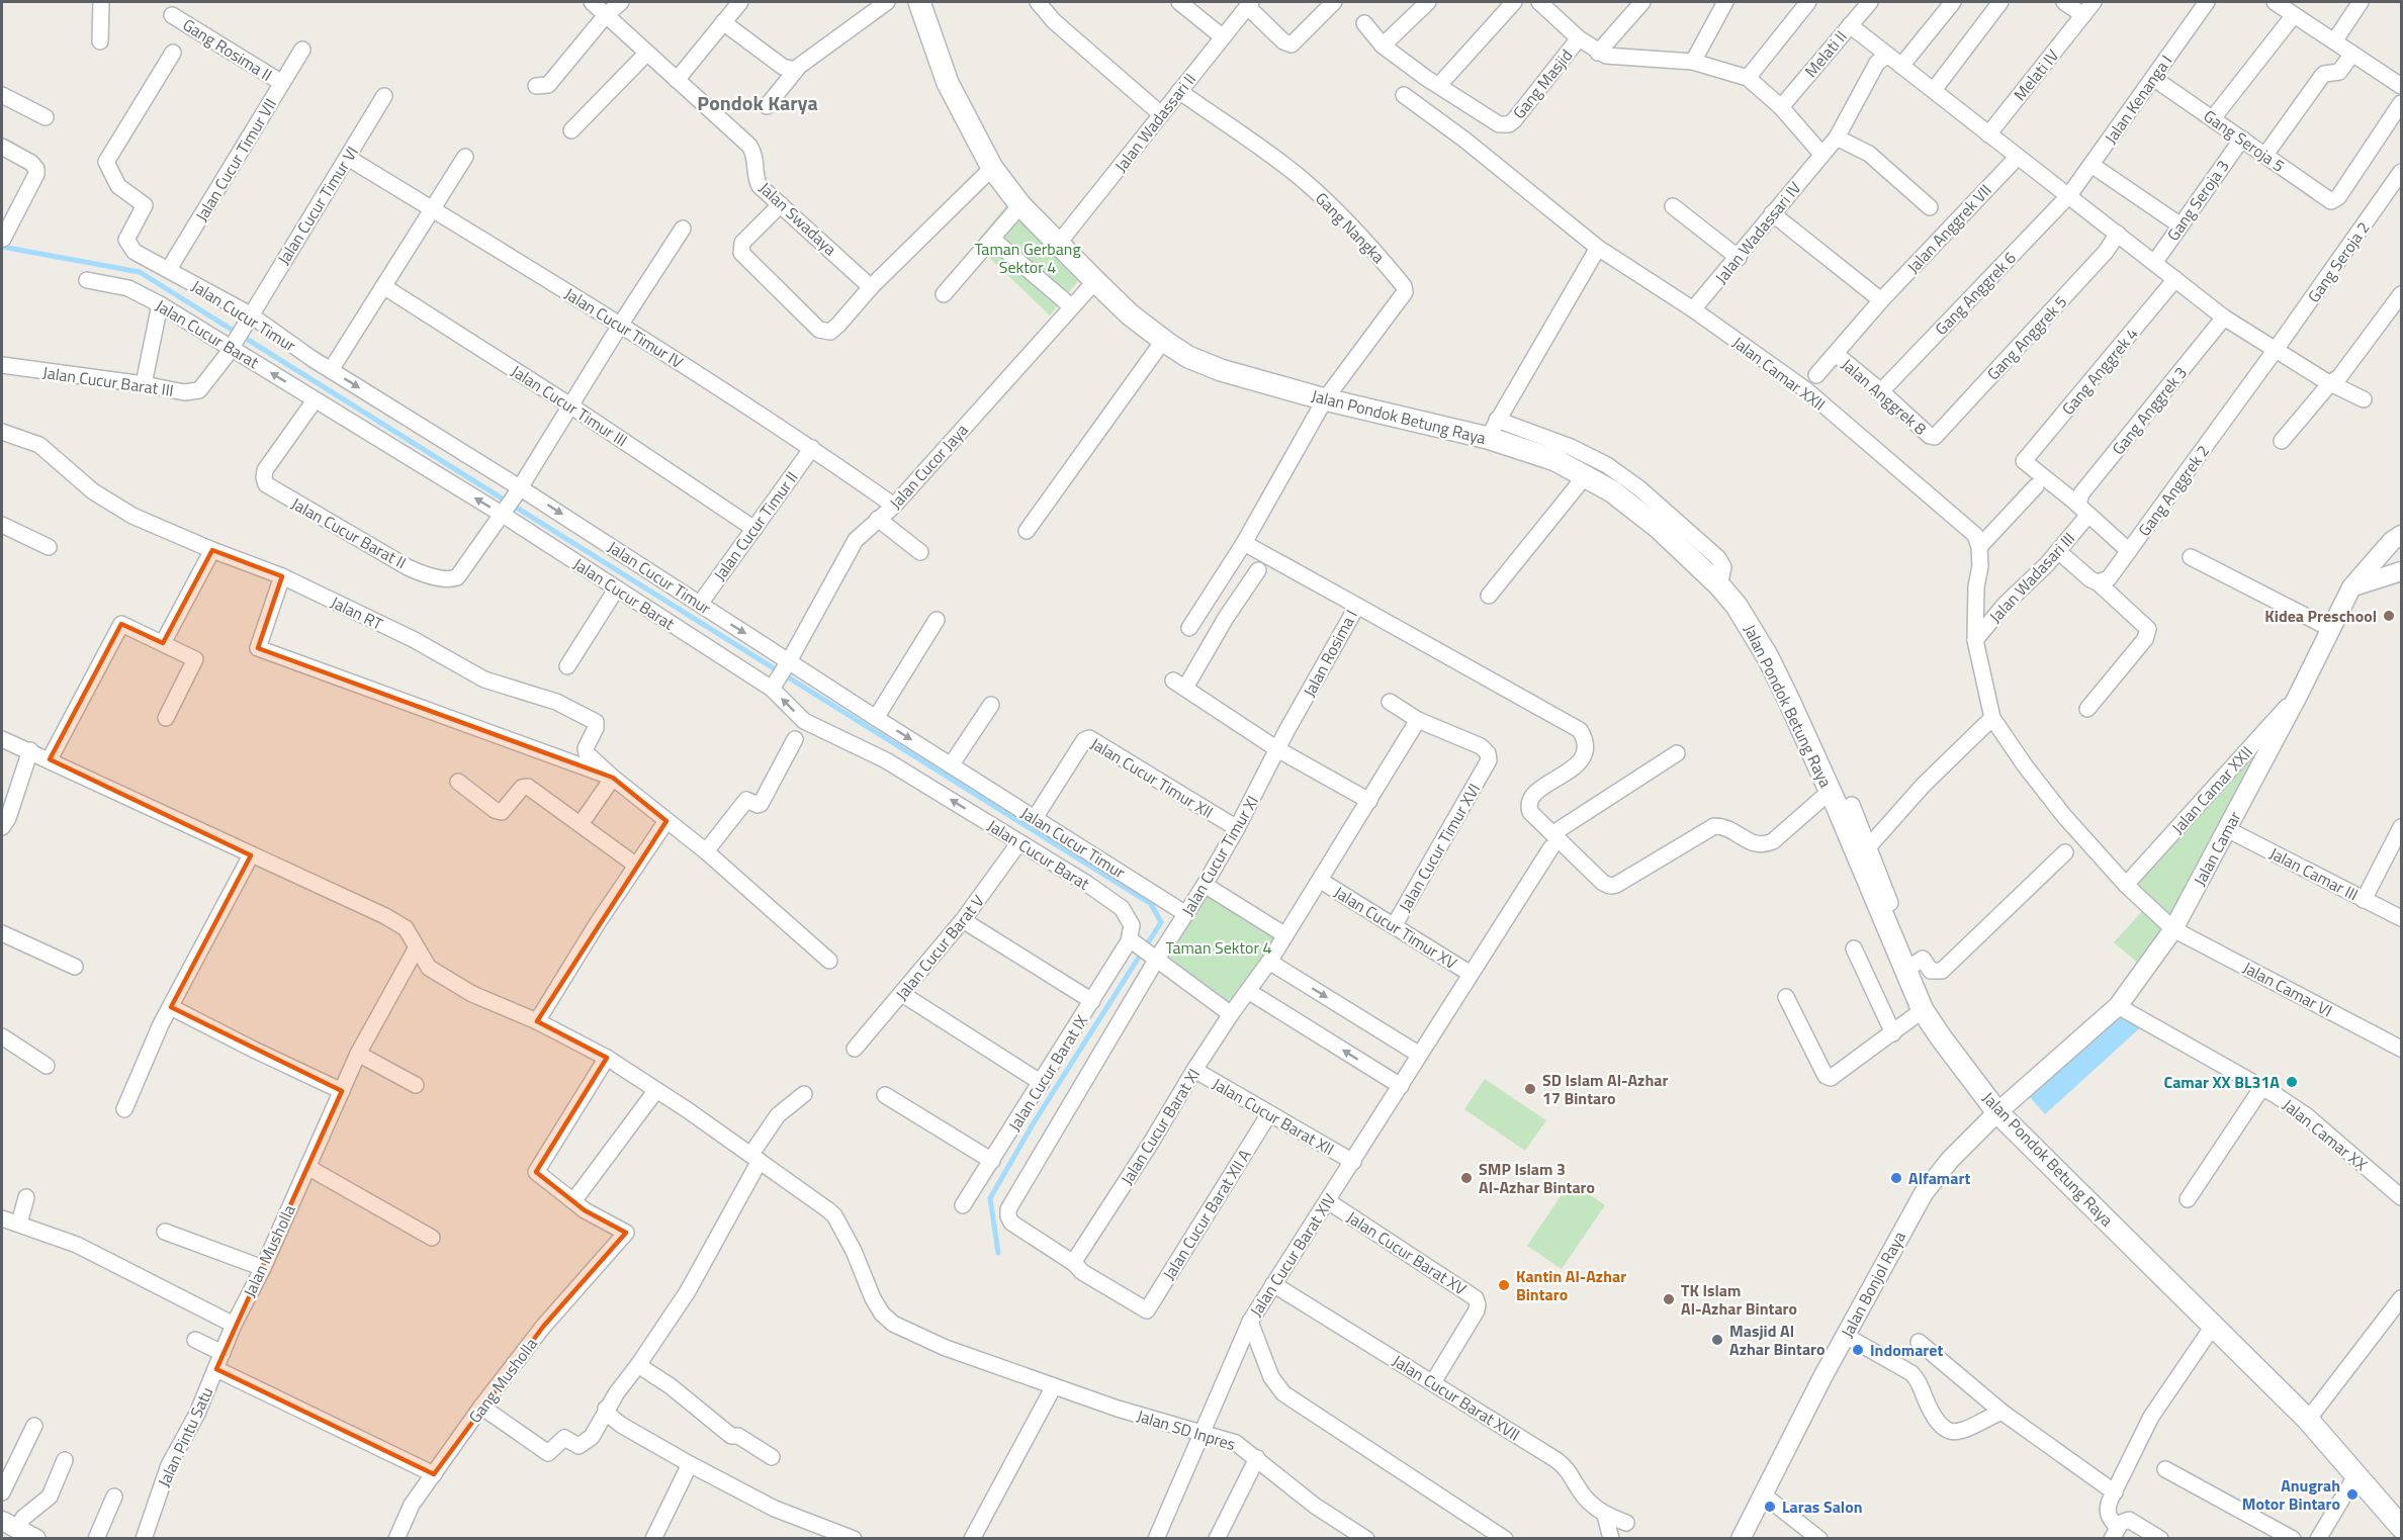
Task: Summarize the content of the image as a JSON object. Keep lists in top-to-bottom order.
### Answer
{
  "streets": {
    "main road": ["Jalan Pondok Betung Raya"],
    "street": [
      "Gang Rosima II",
      "Melati II",
      "Melati IV",
      "Gang Masjid",
      "Jalan Kenanga I",
      "Jalan Wadassari II",
      "Gang Seroja 5",
      "Jalan Cucur Timur VII",
      "Gang Seroja 3",
      "Jalan Cucur Timur VI",
      "Jalan Swadaya",
      "Gang Nangka",
      "Jalan Anggrek VII",
      "Jalan Wadassari IV",
      "Gang Seroja 2",
      "Gang Anggrek 6",
      "Jalan Cucur Timur",
      "Jalan Cucur Timur IV",
      "Jalan Cucur Barat",
      "Gang Anggrek 5",
      "Gang Anggrek 4",
      "Jalan Camar XXII",
      "Jalan Cucur Barat III",
      "Jalan Anggrek 8",
      "Jalan Cucur Timur III",
      "Gang Anggrek 3",
      "Jalan Cucor Jaya",
      "Gang Anggrek 2",
      "Jalan Cucur Timur II",
      "Jalan Cucur Barat II",
      "Jalan Wadasari III",
      "Jalan RT",
      "Jalan Rosima I",
      "Jalan Cucur Timur XII",
      "Jalan Cucur Timur XVI",
      "Jalan Camar",
      "Jalan Cucur Timur XI",
      "Jalan Camar III",
      "Jalan Cucur Timur XV",
      "Jalan Cucur Barat V",
      "Jalan Camar VI",
      "Jalan Cucur Barat IX",
      "Jalan Cucur Barat XII",
      "Jalan Cucur Barat XI",
      "Jalan Camar XX",
      "Jalan Cucur Barat XII A",
      "Jalan Musholla",
      "Jalan Cucur Barat XV",
      "Jalan Cucur Barat XIV",
      "Jalan Bonjol Raya",
      "Gang Musholla",
      "Jalan Cucur Barat XVII",
      "Jalan SD Inpres",
      "Jalan Pintu Satu"
    ]
  },
  "crossings": [
    ["Gang Rosima II", "Jalan Cucur Timur VII"],
    ["Jalan Kenanga I", "Gang Seroja 5"],
    ["Jalan Kenanga I", "Gang Anggrek 6"],
    ["Jalan Wadassari II", "Gang Nangka"],
    ["Jalan Wadassari II", "Jalan Pondok Betung Raya"],
    ["Gang Seroja 5", "Gang Seroja 3"],
    ["Jalan Cucur Timur VII", "Jalan Cucur Timur"],
    ["Jalan Cucur Timur VI", "Jalan Cucur Timur"],
    ["Jalan Cucur Timur VI", "Jalan Cucur Timur IV"],
    ["Jalan Cucur Timur VI", "Jalan Cucur Barat"],
    ["Jalan Cucur Timur VI", "Jalan Cucur Barat III"],
    ["Gang Nangka", "Jalan Pondok Betung Raya"],
    ["Jalan Anggrek VII", "Jalan Anggrek 8"],
    ["Jalan Wadassari IV", "Jalan Camar XXII"],
    ["Gang Seroja 2", "Gang Anggrek 2"],
    ["Gang Anggrek 6", "Jalan Anggrek 8"],
    ["Jalan Cucur Timur", "Jalan Cucor Jaya"],
    ["Jalan Cucur Timur", "Jalan Cucur Timur II"],
    ["Jalan Cucur Timur", "Jalan Cucur Timur XII"],
    ["Jalan Cucur Timur", "Jalan Cucur Timur XI"],
    ["Jalan Cucur Timur IV", "Jalan Cucor Jaya"],
    ["Jalan Cucur Timur IV", "Jalan Cucur Timur II"],
    ["Jalan Cucur Barat", "Jalan Cucur Barat III"],
    ["Jalan Cucur Barat", "Jalan Cucor Jaya"],
    ["Jalan Cucur Barat", "Jalan Cucur Barat II"],
    ["Jalan Cucur Barat", "Jalan Cucur Barat V"],
    ["Jalan Cucur Barat", "Jalan Cucur Barat IX"],
    ["Gang Anggrek 5", "Jalan Anggrek 8"],
    ["Gang Anggrek 4", "Gang Anggrek 3"],
    ["Gang Anggrek 4", "Jalan Wadasari III"],
    ["Jalan Camar XXII", "Jalan Camar"],
    ["Jalan Cucur Timur III", "Jalan Cucur Timur II"],
    ["Gang Anggrek 3", "Jalan Wadasari III"],
    ["Jalan Pondok Betung Raya", "Jalan Cucor Jaya"],
    ["Jalan Pondok Betung Raya", "Jalan Camar"],
    ["Jalan Pondok Betung Raya", "Jalan Bonjol Raya"],
    ["Jalan Rosima I", "Jalan Cucur Timur XI"],
    ["Jalan Cucur Timur XII", "Jalan Cucur Timur XI"],
    ["Jalan Cucur Timur XVI", "Jalan Cucur Timur XV"],
    ["Jalan Cucur Timur XVI", "Jalan Cucur Barat XI"],
    ["Jalan Camar", "Jalan Camar III"],
    ["Jalan Camar", "Jalan Camar VI"],
    ["Jalan Camar", "Jalan Camar XX"],
    ["Jalan Camar", "Jalan Bonjol Raya"],
    ["Jalan Cucur Timur XI", "Jalan Cucur Barat XI"],
    ["Jalan Cucur Timur XI", "Jalan Cucur Barat XII A"],
    ["Jalan Cucur Timur XV", "Jalan Cucur Barat XI"],
    ["Jalan Cucur Timur XV", "Jalan Cucur Barat XIV"],
    ["Jalan Cucur Barat XII", "Jalan Cucur Barat XI"],
    ["Jalan Cucur Barat XII", "Jalan Cucur Barat XII A"],
    ["Jalan Cucur Barat XII", "Jalan Cucur Barat XIV"],
    ["Jalan Musholla", "Jalan SD Inpres"],
    ["Jalan Musholla", "Jalan Pintu Satu"],
    ["Jalan Cucur Barat XV", "Jalan Cucur Barat XIV"],
    ["Jalan Cucur Barat XV", "Jalan Cucur Barat XVII"],
    ["Jalan Cucur Barat XIV", "Jalan Cucur Barat XVII"],
    ["Jalan Cucur Barat XIV", "Jalan SD Inpres"]
  ],
  "one_way": ["Jalan Cucur Timur", "Jalan Cucur Barat"],
  "districts": ["Pondok Karya"],
  "parks": ["Taman Gerbang Sektor 4", "Taman Sektor 4"],
  "places": [
    "Kidea Preschool",
    "Camar XX BL31A",
    "SD Islam Al-Azhar 17 Bintaro",
    "SMP Islam 3 Al-Azhar Bintaro",
    "Alfamart",
    "Kantin Al-Azhar Bintaro",
    "TK Islam Al-Azhar Bintaro",
    "Masjid Al Azhar Bintaro",
    "Indomaret",
    "Anugrah Motor Bintaro",
    "Laras Salon"
  ]
}
